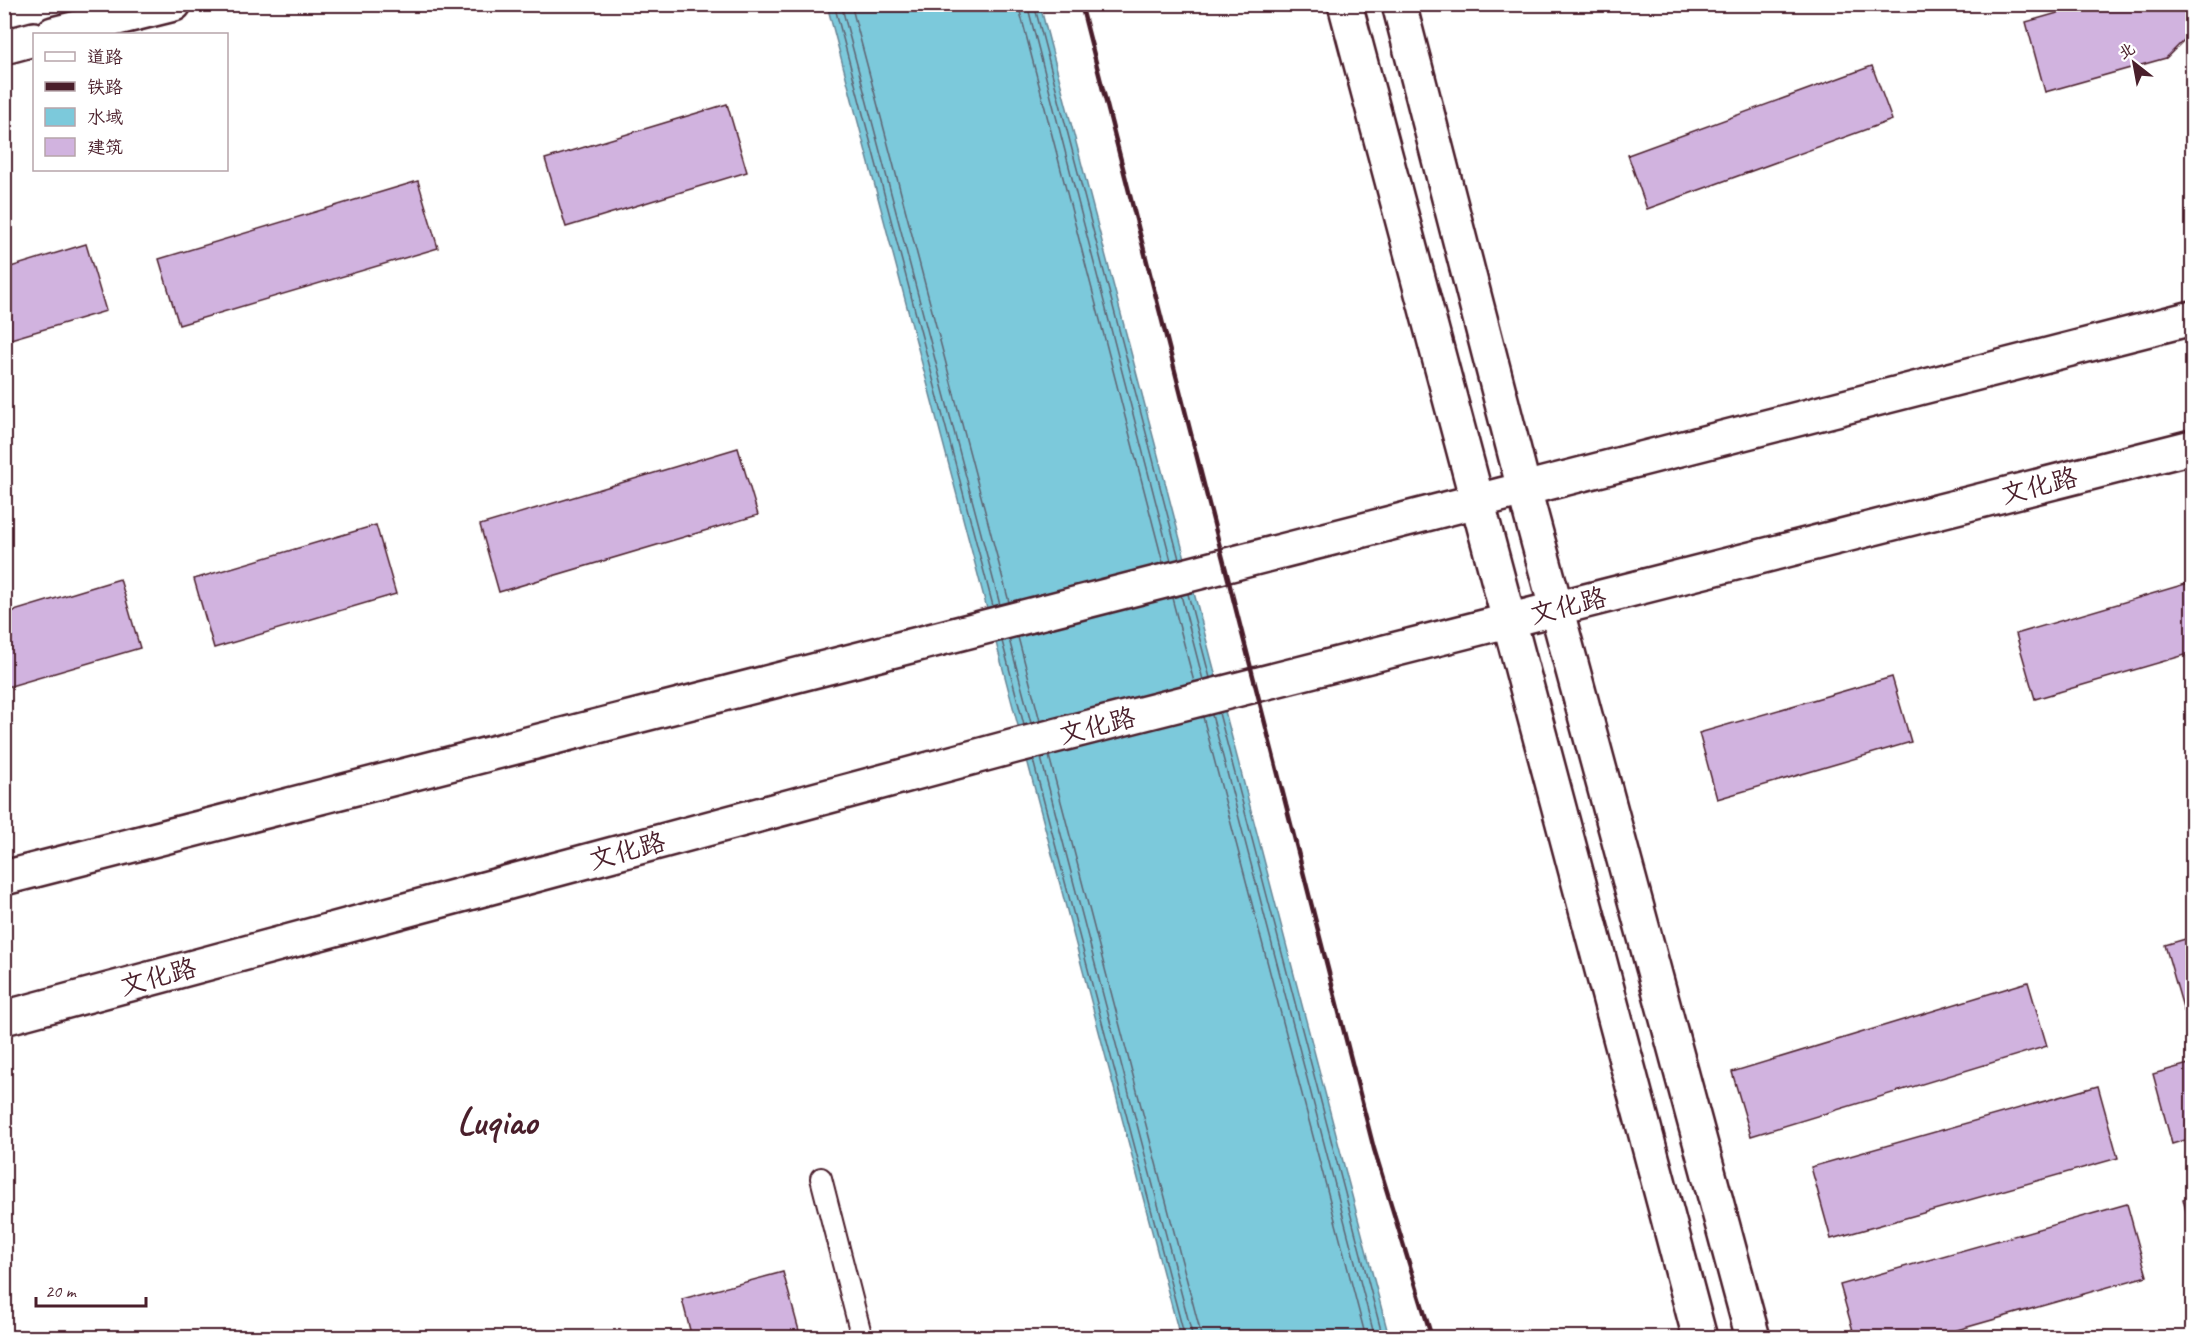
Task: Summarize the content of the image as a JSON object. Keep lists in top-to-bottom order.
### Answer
{
  "streets": {
    "main road": ["文化路"]
  },
  "districts": ["Luqiao"],
  "legend": [
    "道路",
    "铁路",
    "水域",
    "建筑"
  ],
  "scale_bar": "20 m",
  "north": "top left"
}
